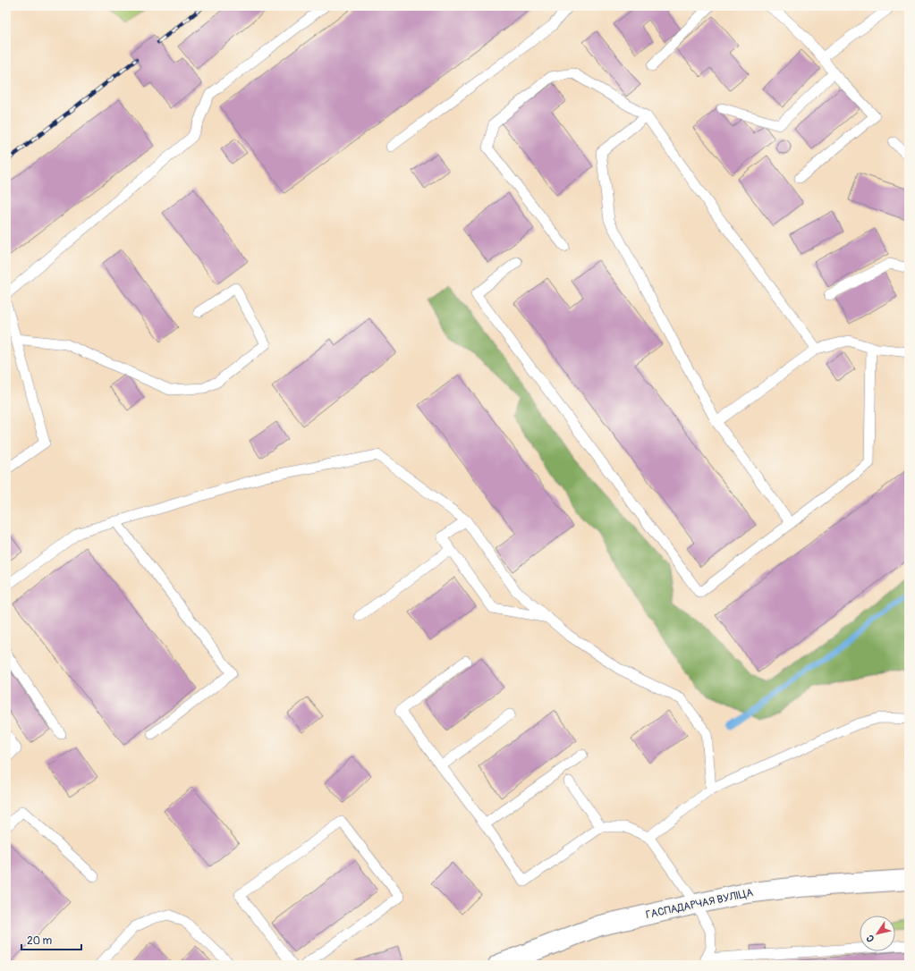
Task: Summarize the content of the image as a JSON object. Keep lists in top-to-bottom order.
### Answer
{
  "streets": {
    "street": ["ГАСПАДАРЧАЯ ВУЛІЦА"]
  },
  "scale_bar": "20 m",
  "north": "bottom left"
}
